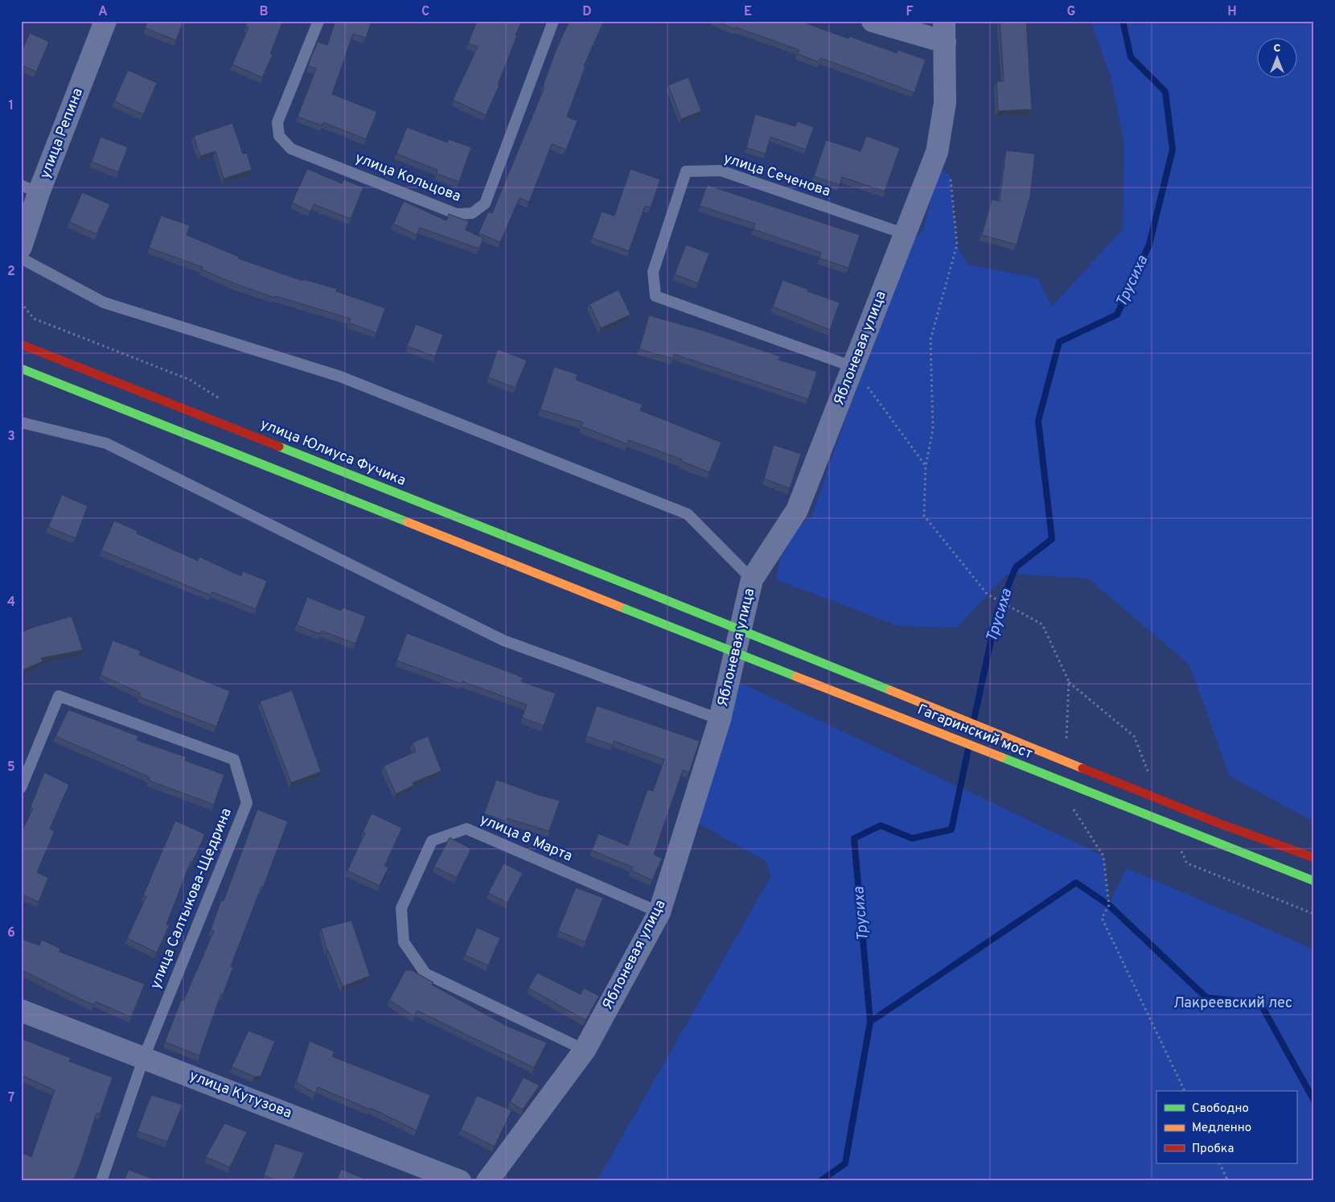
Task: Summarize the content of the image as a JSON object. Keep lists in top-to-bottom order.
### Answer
{
  "streets": {
    "main road": ["улица Юлиуса Фучика", "Гагаринский мост"],
    "street": ["улица Репина", "Яблоневая улица", "улица Кутузова"],
    "lane": [
      "улица Сеченова",
      "улица Кольцова",
      "улица 8 Марта",
      "улица Салтыкова-Щедрина"
    ]
  },
  "crossings": [
    ["улица Сеченова", "Яблоневая улица"],
    ["Яблоневая улица", "улица 8 Марта"],
    ["улица Юлиуса Фучика", "Гагаринский мост"],
    ["улица Салтыкова-Щедрина", "улица Кутузова"]
  ],
  "water": ["Трусиха"],
  "parks": ["Лакреевский лес"],
  "legend": ["Свободно", "Медленно", "Пробка"],
  "north": "top",
  "grid": {
    "columns": [
      "A",
      "B",
      "C",
      "D",
      "E",
      "F",
      "G",
      "H"
    ],
    "rows": [
      "1",
      "2",
      "3",
      "4",
      "5",
      "6",
      "7"
    ]
  }
}
